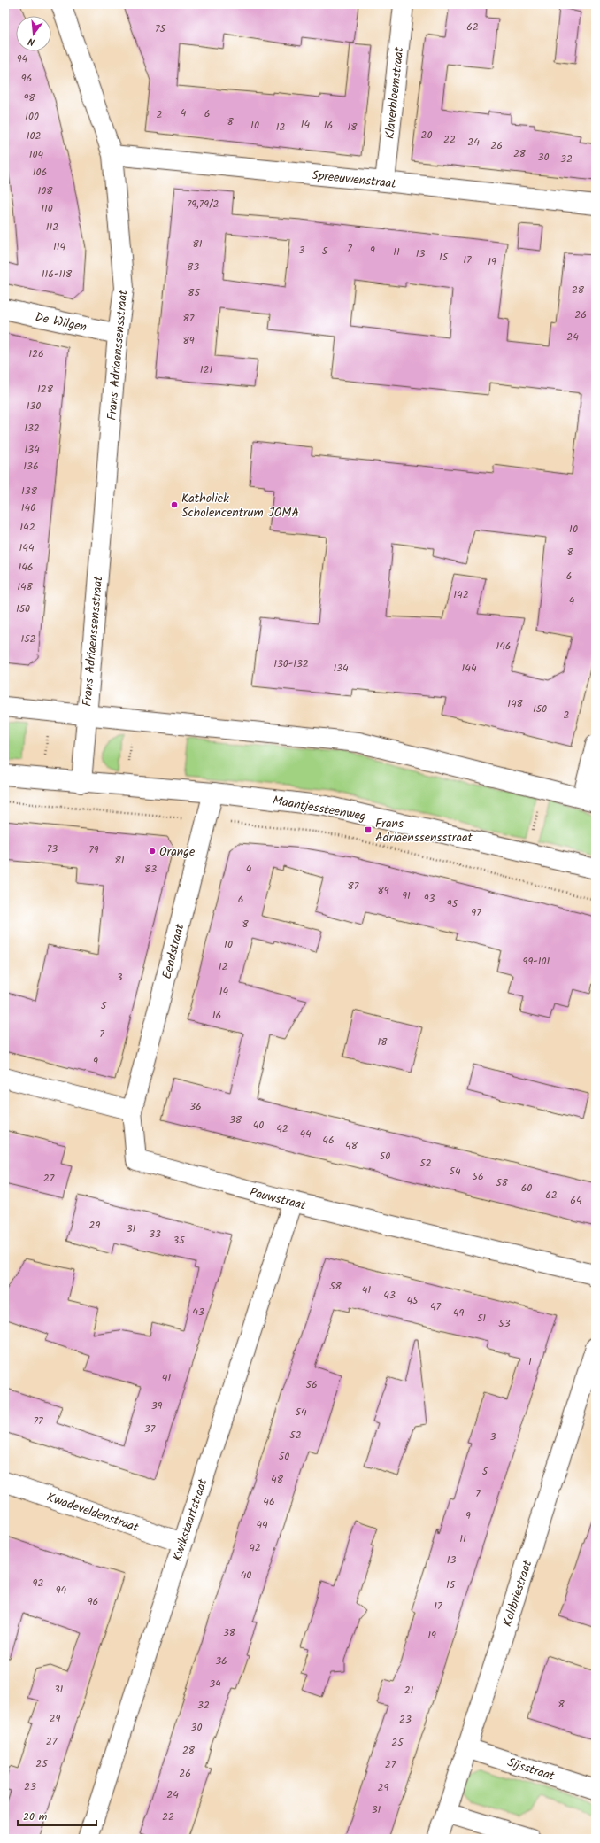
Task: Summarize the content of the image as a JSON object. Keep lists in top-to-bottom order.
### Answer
{
  "streets": {
    "street": [
      "Klaverbloemstraat",
      "Spreeuwenstraat",
      "De Wilgen",
      "Frans Adriaenssensstraat",
      "Maantjessteenweg",
      "Eendstraat",
      "Pauwstraat",
      "Kwadeveldenstraat",
      "Kwikstaartstraat",
      "Kolibriestraat",
      "Sijsstraat"
    ]
  },
  "crossings": [
    ["Klaverbloemstraat", "Spreeuwenstraat"],
    ["Spreeuwenstraat", "Frans Adriaenssensstraat"],
    ["De Wilgen", "Frans Adriaenssensstraat"],
    ["Maantjessteenweg", "Eendstraat"],
    ["Eendstraat", "Pauwstraat"],
    ["Pauwstraat", "Kwikstaartstraat"],
    ["Kwadeveldenstraat", "Kwikstaartstraat"],
    ["Kolibriestraat", "Sijsstraat"]
  ],
  "places": {
    "other": ["Katholiek Scholencentrum JOMA", "Orange"],
    "transit": ["Frans Adriaenssensstraat"]
  },
  "house_numbers": [
    "62",
    "75",
    "94",
    "96",
    "98",
    "4",
    "6",
    "2",
    "100",
    "8",
    "14",
    "10",
    "16",
    "12",
    "18",
    "20",
    "102",
    "22",
    "24",
    "26",
    "28",
    "104",
    "30",
    "32",
    "106",
    "108",
    "79,79/2",
    "110",
    "112",
    "81",
    "114",
    "7",
    "3",
    "9",
    "5",
    "11",
    "13",
    "15",
    "17",
    "19",
    "83",
    "116-118",
    "28",
    "85",
    "26",
    "87",
    "24",
    "89",
    "126",
    "121",
    "128",
    "130",
    "132",
    "134",
    "136",
    "138",
    "140",
    "142",
    "10",
    "144",
    "8",
    "146",
    "6",
    "148",
    "142",
    "4",
    "150",
    "152",
    "146",
    "130-132",
    "134",
    "144",
    "148",
    "150",
    "2",
    "73",
    "79",
    "81",
    "83",
    "4",
    "87",
    "89",
    "91",
    "93",
    "6",
    "95",
    "97",
    "8",
    "10",
    "99-101",
    "12",
    "3",
    "14",
    "5",
    "16",
    "7",
    "18",
    "9",
    "36",
    "38",
    "40",
    "42",
    "44",
    "46",
    "48",
    "50",
    "52",
    "54",
    "56",
    "27",
    "58",
    "60",
    "62",
    "64",
    "29",
    "31",
    "33",
    "35",
    "58",
    "41",
    "43",
    "45",
    "47",
    "43",
    "49",
    "51",
    "53",
    "1",
    "41",
    "56",
    "39",
    "54",
    "77",
    "37",
    "52",
    "3",
    "50",
    "5",
    "48",
    "7",
    "46",
    "9",
    "44",
    "11",
    "42",
    "13",
    "40",
    "92",
    "15",
    "94",
    "96",
    "17",
    "38",
    "19",
    "36",
    "34",
    "31",
    "21",
    "8",
    "32",
    "29",
    "23",
    "30",
    "27",
    "25",
    "28",
    "25",
    "27",
    "26",
    "23",
    "29",
    "24",
    "31",
    "22"
  ],
  "scale_bar": "20 m",
  "north": "bottom"
}
